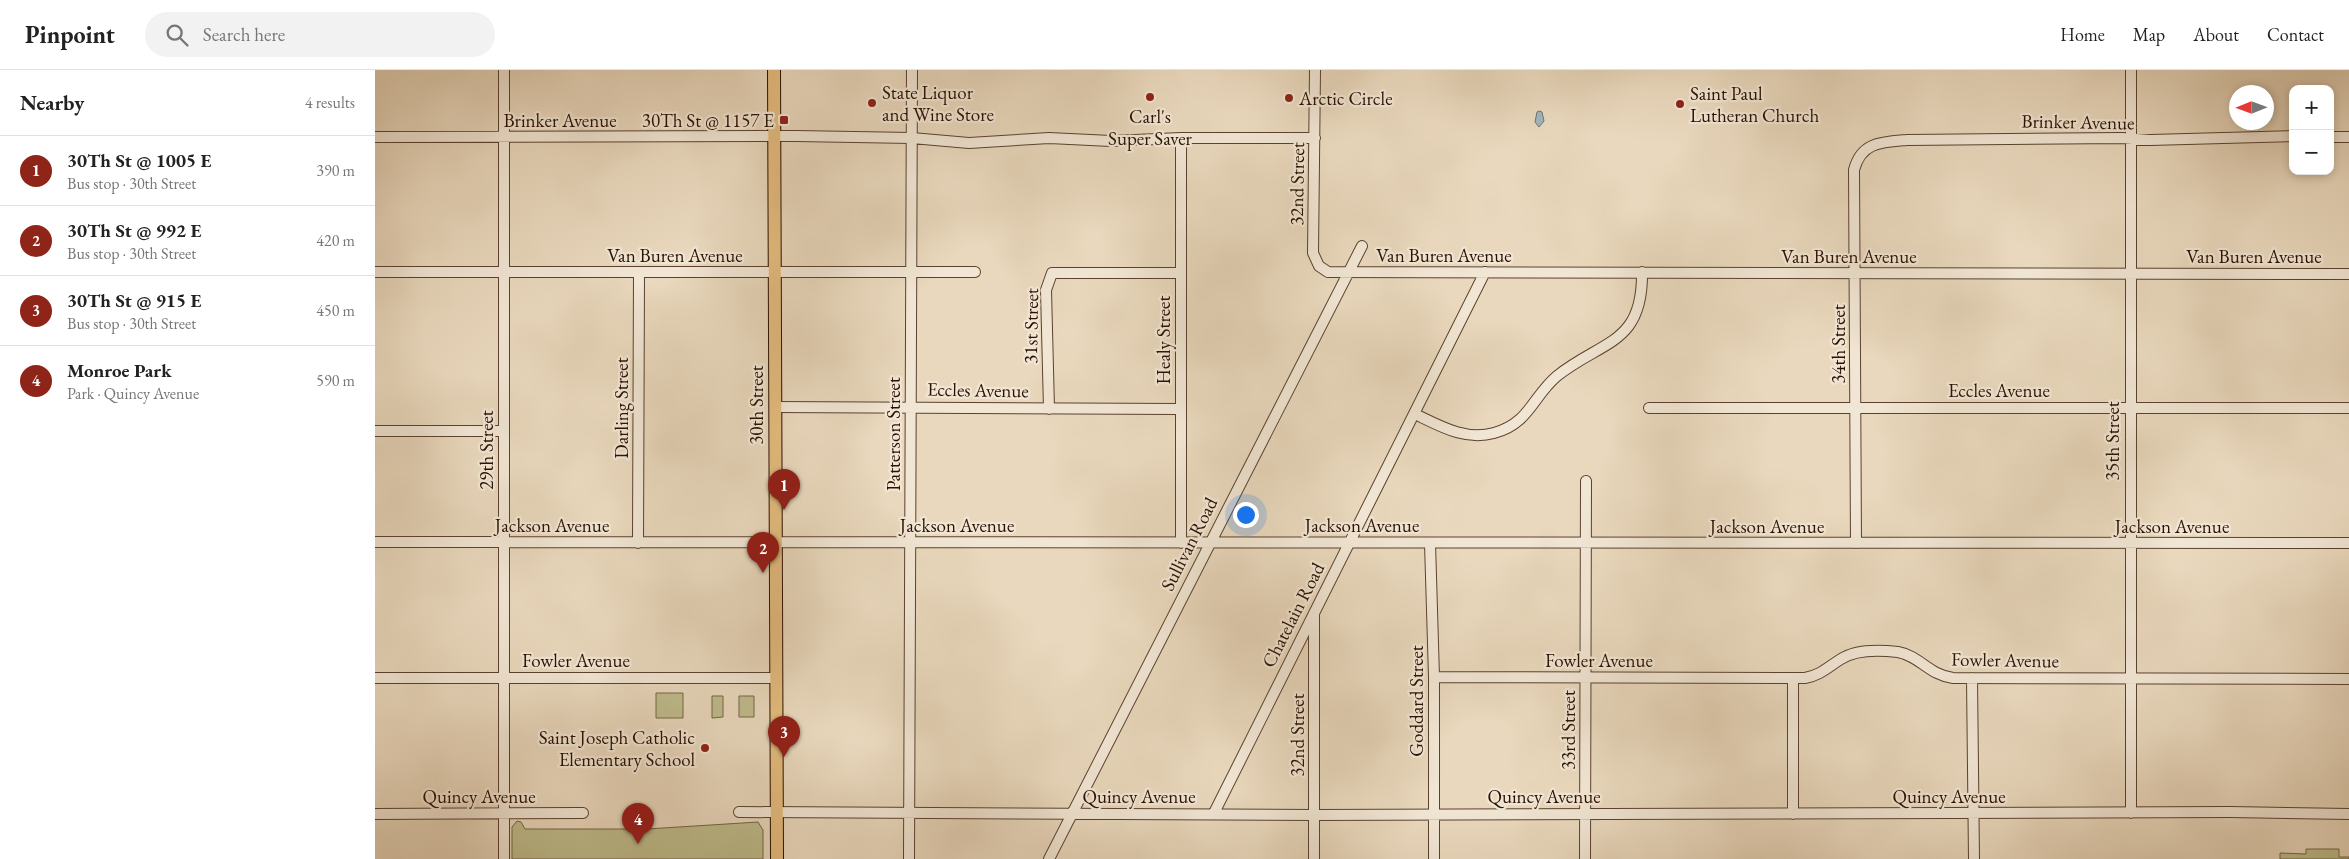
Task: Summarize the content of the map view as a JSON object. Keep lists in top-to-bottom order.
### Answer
{
  "streets": {
    "main road": ["30th Street"],
    "street": [
      "Brinker Avenue",
      "32nd Street",
      "Van Buren Avenue",
      "31st Street",
      "Healy Street",
      "34th Street",
      "Eccles Avenue",
      "Darling Street",
      "Patterson Street",
      "35th Street",
      "29th Street",
      "Jackson Avenue",
      "Sullivan Road",
      "Chatelain Road",
      "Fowler Avenue",
      "Goddard Street",
      "33rd Street",
      "Quincy Avenue"
    ]
  },
  "crossings": [
    ["Brinker Avenue", "32nd Street"],
    ["Brinker Avenue", "Healy Street"],
    ["Brinker Avenue", "34th Street"],
    ["Brinker Avenue", "30th Street"],
    ["Brinker Avenue", "Patterson Street"],
    ["Brinker Avenue", "35th Street"],
    ["Brinker Avenue", "29th Street"],
    ["32nd Street", "Van Buren Avenue"],
    ["32nd Street", "Sullivan Road"],
    ["32nd Street", "Chatelain Road"],
    ["32nd Street", "Quincy Avenue"],
    ["Van Buren Avenue", "34th Street"],
    ["Van Buren Avenue", "30th Street"],
    ["Van Buren Avenue", "Darling Street"],
    ["Van Buren Avenue", "Patterson Street"],
    ["Van Buren Avenue", "35th Street"],
    ["Van Buren Avenue", "29th Street"],
    ["Van Buren Avenue", "Sullivan Road"],
    ["Van Buren Avenue", "Chatelain Road"],
    ["31st Street", "Healy Street"],
    ["31st Street", "Eccles Avenue"],
    ["Healy Street", "Eccles Avenue"],
    ["Healy Street", "Jackson Avenue"],
    ["34th Street", "Eccles Avenue"],
    ["34th Street", "Jackson Avenue"],
    ["Eccles Avenue", "30th Street"],
    ["Eccles Avenue", "Patterson Street"],
    ["Eccles Avenue", "35th Street"],
    ["30th Street", "Jackson Avenue"],
    ["30th Street", "Fowler Avenue"],
    ["30th Street", "Quincy Avenue"],
    ["Darling Street", "Jackson Avenue"],
    ["Patterson Street", "Jackson Avenue"],
    ["Patterson Street", "Quincy Avenue"],
    ["35th Street", "Jackson Avenue"],
    ["35th Street", "Fowler Avenue"],
    ["35th Street", "Quincy Avenue"],
    ["29th Street", "Jackson Avenue"],
    ["29th Street", "Fowler Avenue"],
    ["29th Street", "Quincy Avenue"],
    ["Jackson Avenue", "Sullivan Road"],
    ["Jackson Avenue", "Chatelain Road"],
    ["Jackson Avenue", "Goddard Street"],
    ["Jackson Avenue", "33rd Street"],
    ["Sullivan Road", "Quincy Avenue"],
    ["Chatelain Road", "Quincy Avenue"],
    ["Fowler Avenue", "Goddard Street"],
    ["Fowler Avenue", "33rd Street"],
    ["Goddard Street", "Quincy Avenue"],
    ["33rd Street", "Quincy Avenue"]
  ],
  "places": {
    "other": [
      "Carl's Super Saver",
      "Arctic Circle",
      "State Liquor and Wine Store",
      "Saint Paul Lutheran Church",
      "Saint Joseph Catholic Elementary School"
    ],
    "transit": ["30Th St @ 1157 E"]
  },
  "north": "left",
  "page": {
    "header": "Pinpoint",
    "search": "Search here",
    "nav": [
      "Home",
      "Map",
      "About",
      "Contact"
    ],
    "heading": ["Nearby", "4 results"],
    "map_buttons": ["+", "−"],
    "list": [
      {
        "mark": "1",
        "name": "30Th St @ 1005 E",
        "note": "Bus stop · 30th Street",
        "value": "390 m"
      },
      {
        "mark": "2",
        "name": "30Th St @ 992 E",
        "note": "Bus stop · 30th Street",
        "value": "420 m"
      },
      {
        "mark": "3",
        "name": "30Th St @ 915 E",
        "note": "Bus stop · 30th Street",
        "value": "450 m"
      },
      {
        "mark": "4",
        "name": "Monroe Park",
        "note": "Park · Quincy Avenue",
        "value": "590 m"
      }
    ],
    "pins": [
      "1",
      "2",
      "3",
      "4"
    ]
  }
}
